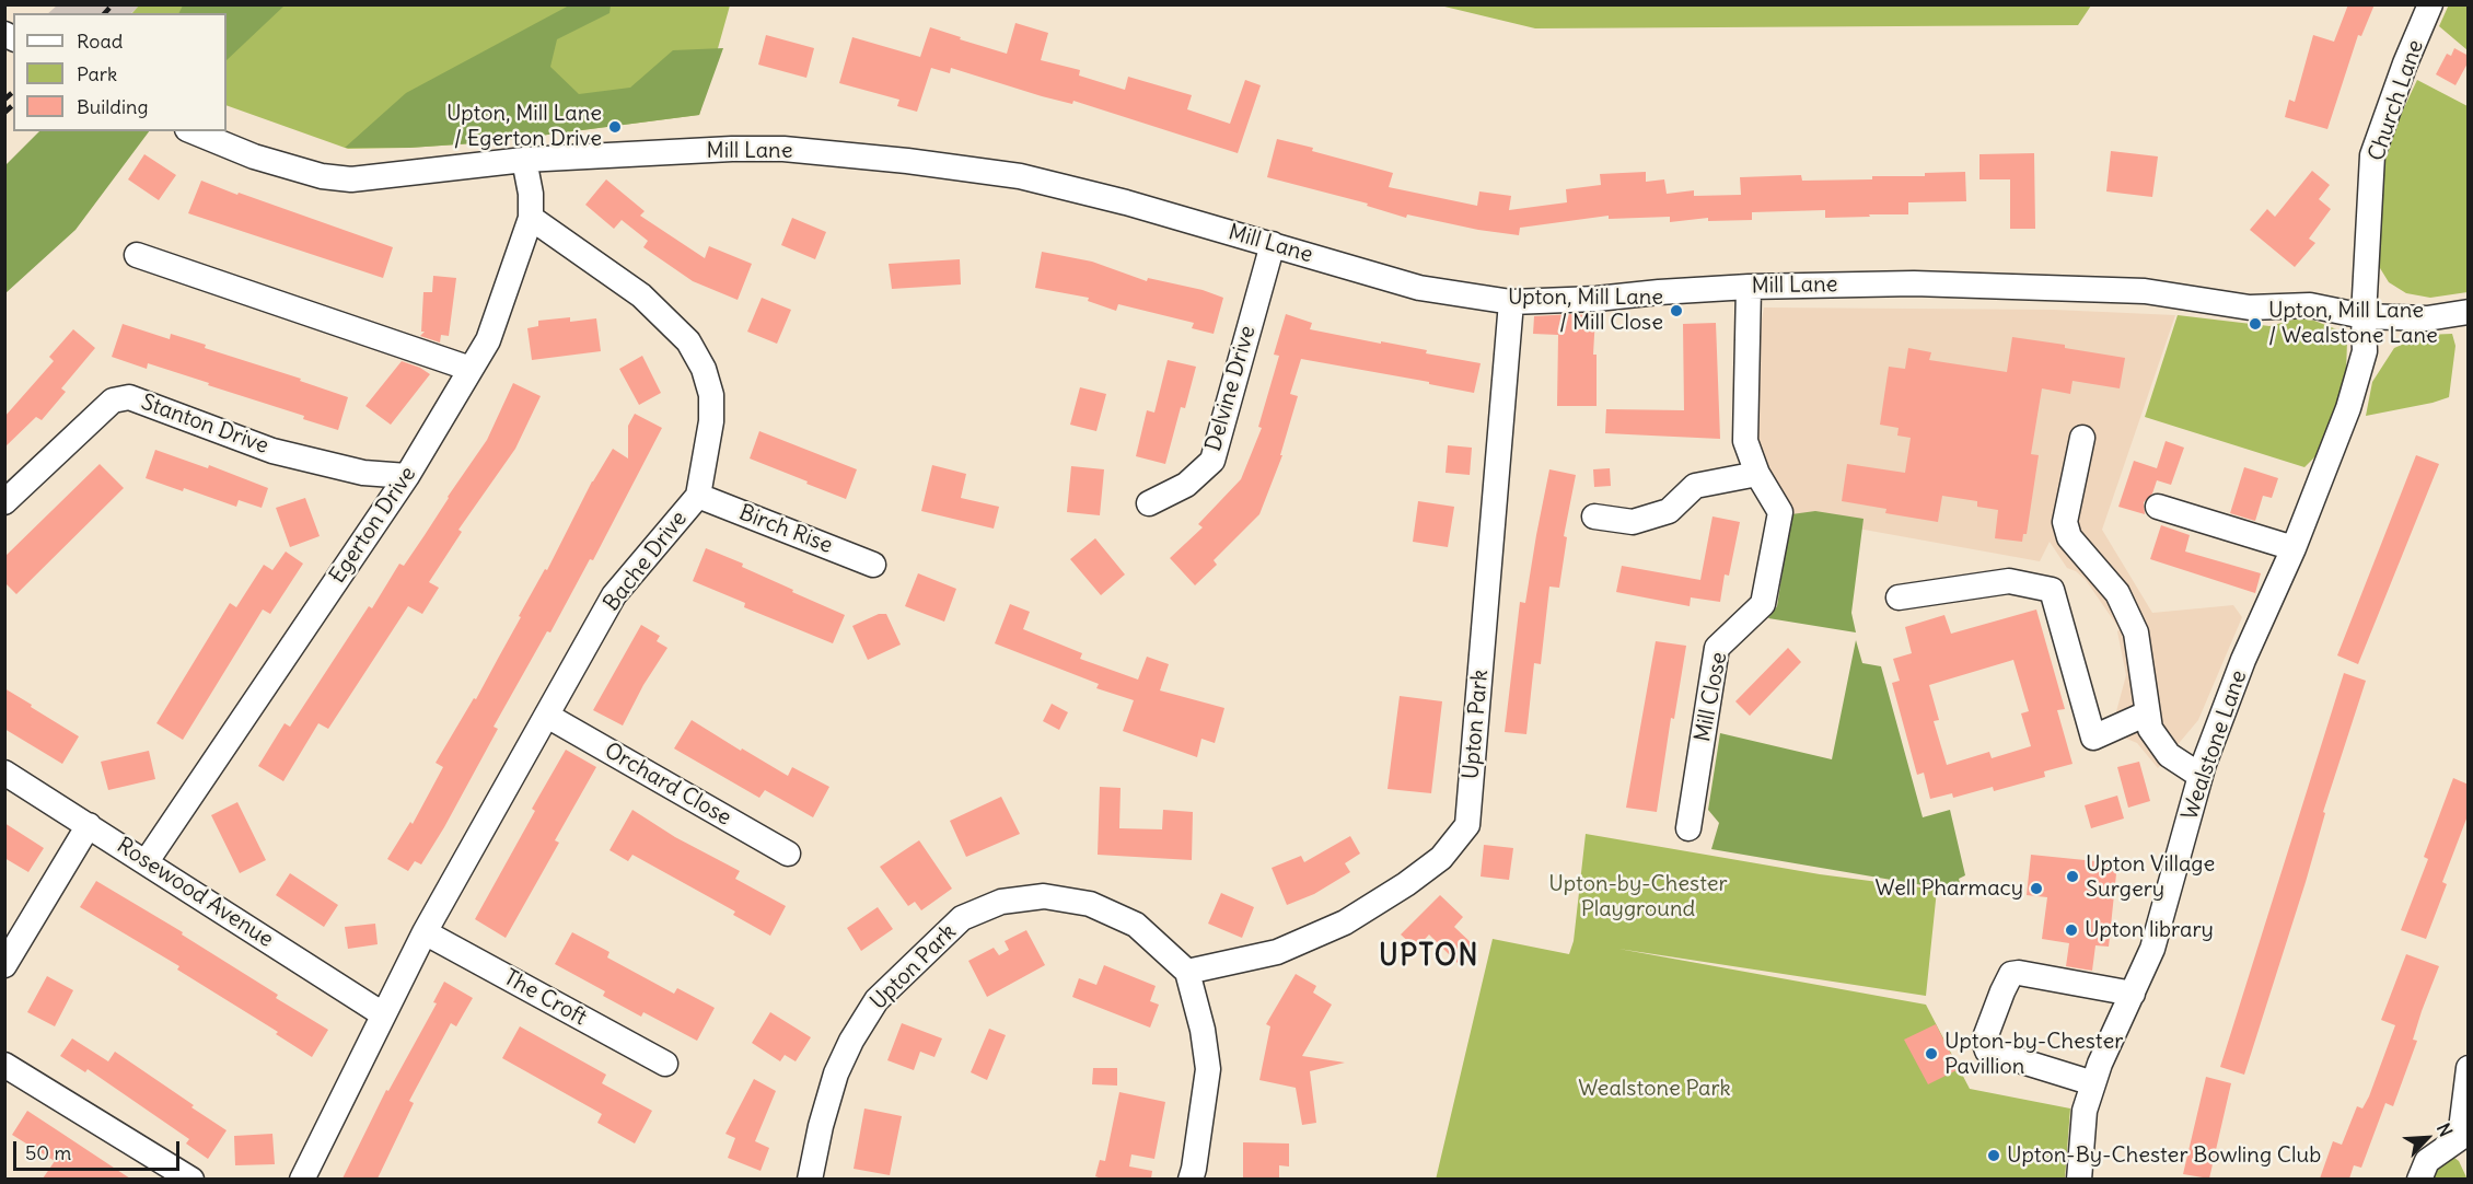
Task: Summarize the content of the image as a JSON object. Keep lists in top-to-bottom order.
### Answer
{
  "streets": {
    "street": [
      "Church Lane",
      "Mill Lane",
      "Delvine Drive",
      "Stanton Drive",
      "Egerton Drive",
      "Birch Rise",
      "Bache Drive",
      "Mill Close",
      "Upton Park",
      "Wealstone Lane",
      "Orchard Close",
      "Rosewood Avenue",
      "The Croft"
    ]
  },
  "crossings": [
    ["Church Lane", "Mill Lane"],
    ["Church Lane", "Wealstone Lane"],
    ["Mill Lane", "Delvine Drive"],
    ["Mill Lane", "Egerton Drive"],
    ["Mill Lane", "Mill Close"],
    ["Mill Lane", "Upton Park"],
    ["Mill Lane", "Wealstone Lane"],
    ["Stanton Drive", "Egerton Drive"],
    ["Egerton Drive", "Bache Drive"],
    ["Egerton Drive", "Rosewood Avenue"],
    ["Birch Rise", "Bache Drive"],
    ["Bache Drive", "Orchard Close"],
    ["Bache Drive", "Rosewood Avenue"],
    ["Bache Drive", "The Croft"]
  ],
  "districts": ["UPTON"],
  "parks": ["Upton-by-Chester Playground", "Wealstone Park"],
  "places": [
    "Upton, Mill Lane / Egerton Drive",
    "Upton, Mill Lane / Mill Close",
    "Upton, Mill Lane / Wealstone Lane",
    "Upton Village Surgery",
    "Well Pharmacy",
    "Upton library",
    "Upton-by-Chester Pavillion",
    "Upton-By-Chester Bowling Club"
  ],
  "legend": ["Road", "Park", "Building"],
  "scale_bar": "50 m",
  "north": "top right"
}
